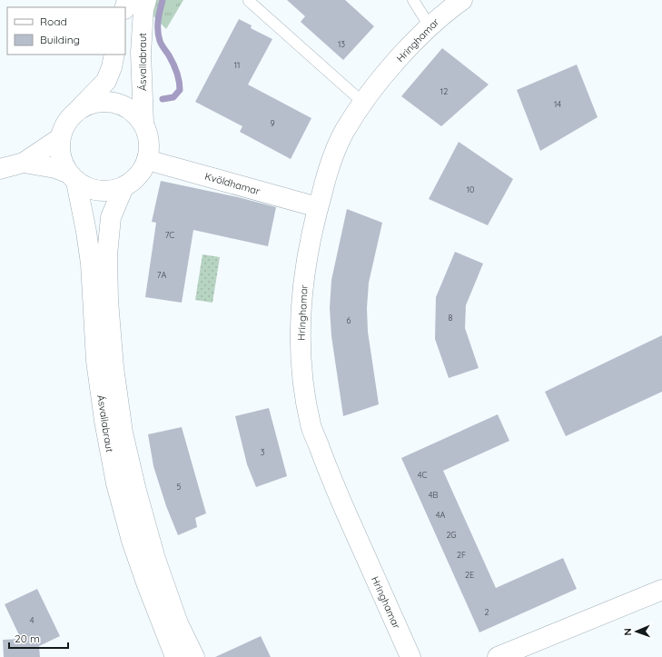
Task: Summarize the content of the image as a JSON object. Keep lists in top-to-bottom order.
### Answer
{
  "streets": {
    "main road": ["Hringhamar", "Ásvallabraut", "Kvöldhamar"]
  },
  "crossings": [
    ["Hringhamar", "Kvöldhamar"],
    ["Ásvallabraut", "Kvöldhamar"]
  ],
  "house_numbers": [
    "13",
    "11",
    "12",
    "14",
    "9",
    "10",
    "7C",
    "7A",
    "8",
    "6",
    "3",
    "4C",
    "5",
    "4B",
    "4A",
    "2G",
    "2F",
    "2E",
    "2",
    "4"
  ],
  "legend": ["Road", "Building"],
  "scale_bar": "20 m",
  "north": "left"
}
